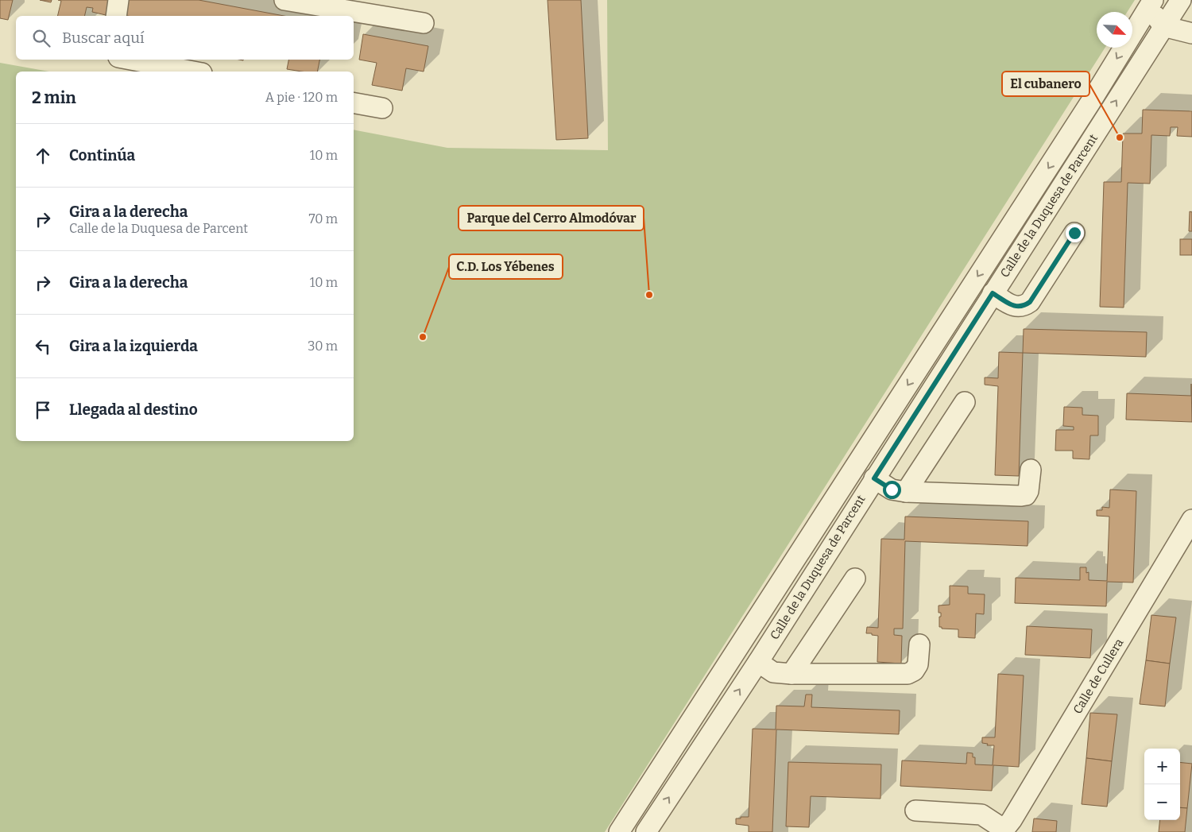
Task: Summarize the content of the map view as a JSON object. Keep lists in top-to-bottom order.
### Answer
{
  "streets": {
    "street": ["Calle de la Duquesa de Parcent", "Calle de Cullera"]
  },
  "places": ["El cubanero", "Parque del Cerro Almodóvar", "C.D. Los Yébenes"],
  "north": "bottom right",
  "page": {
    "search": "Buscar aquí",
    "heading": ["2 min", "A pie · 120 m"],
    "list": [
      ["Continúa", "10 m"],
      ["Gira a la derecha", "Calle de la Duquesa de Parcent", "70 m"],
      ["Gira a la derecha", "10 m"],
      ["Gira a la izquierda", "30 m"],
      "Llegada al destino"
    ],
    "map_buttons": ["+", "−"]
  }
}
